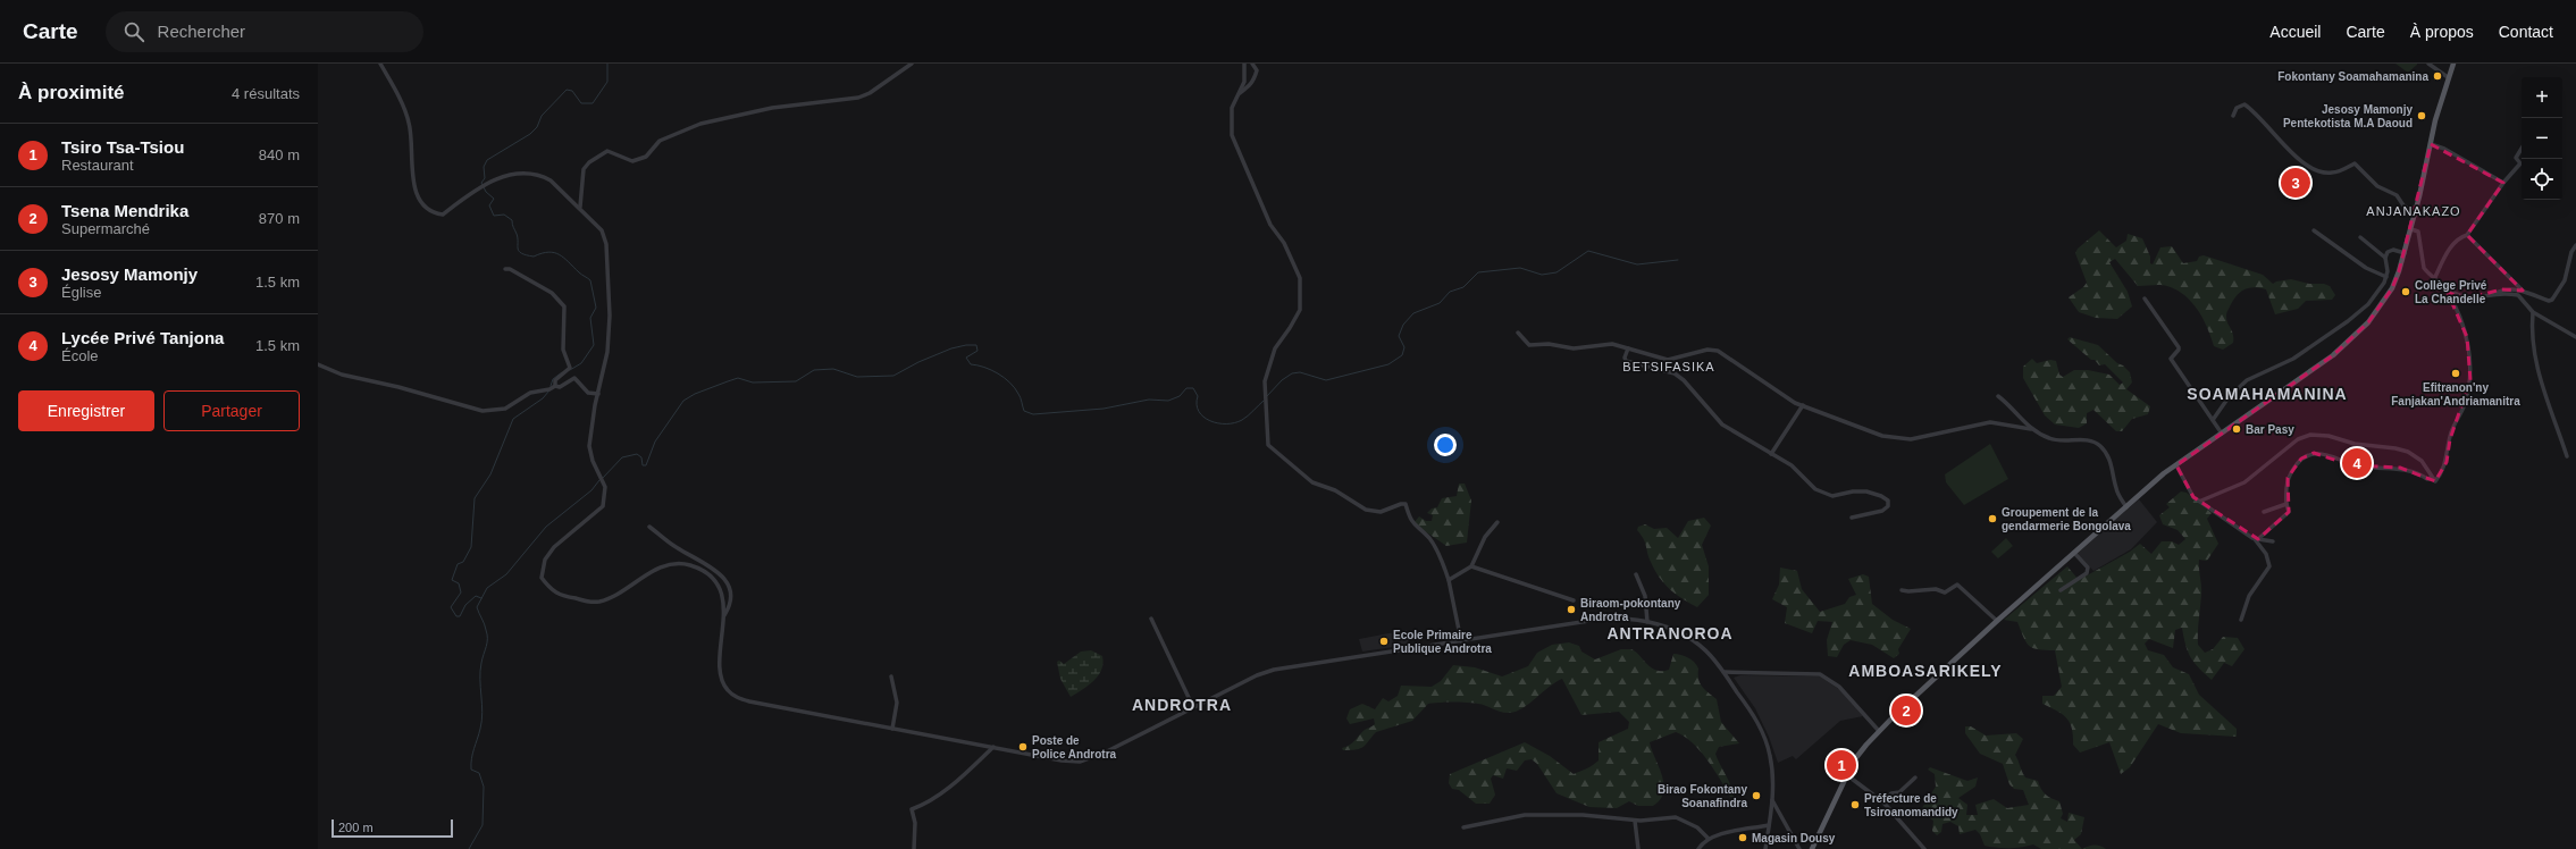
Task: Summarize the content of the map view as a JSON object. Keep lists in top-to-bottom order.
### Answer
{
  "districts": [
    "ANJANAKAZO",
    "BETSIFASIKA",
    "SOAMAHAMANINA",
    "ANTRANOROA",
    "AMBOASARIKELY",
    "ANDROTRA"
  ],
  "places": [
    "Fokontany Soamahamanina",
    "Jesosy Mamonjy Pentekotista M.A Daoud",
    "Collège Privé La Chandelle",
    "Efitranon'ny Fanjakan'Andriamanitra",
    "Bar Pasy",
    "Groupement de la gendarmerie Bongolava",
    "Biraom-pokontany Androtra",
    "Ecole Primaire Publique Androtra",
    "Poste de Police Androtra",
    "Birao Fokontany Soanafindra",
    "Préfecture de Tsiroanomandidy",
    "Magasin Dousy"
  ],
  "scale_bar": "200 m",
  "page": {
    "header": "Carte",
    "search": "Rechercher",
    "nav": [
      "Accueil",
      "Carte",
      "À propos",
      "Contact"
    ],
    "heading": ["À proximité", "4 résultats"],
    "map_buttons": ["+", "−"],
    "list": [
      {
        "mark": "1",
        "name": "Tsiro Tsa-Tsiou",
        "note": "Restaurant",
        "value": "840 m"
      },
      {
        "mark": "2",
        "name": "Tsena Mendrika",
        "note": "Supermarché",
        "value": "870 m"
      },
      {
        "mark": "3",
        "name": "Jesosy Mamonjy",
        "note": "Église",
        "value": "1.5 km"
      },
      {
        "mark": "4",
        "name": "Lycée Privé Tanjona",
        "note": "École",
        "value": "1.5 km"
      }
    ],
    "pins": [
      "3",
      "4",
      "2",
      "1"
    ],
    "buttons": ["Enregistrer", "Partager"],
    "scale": "200 m"
  }
}
